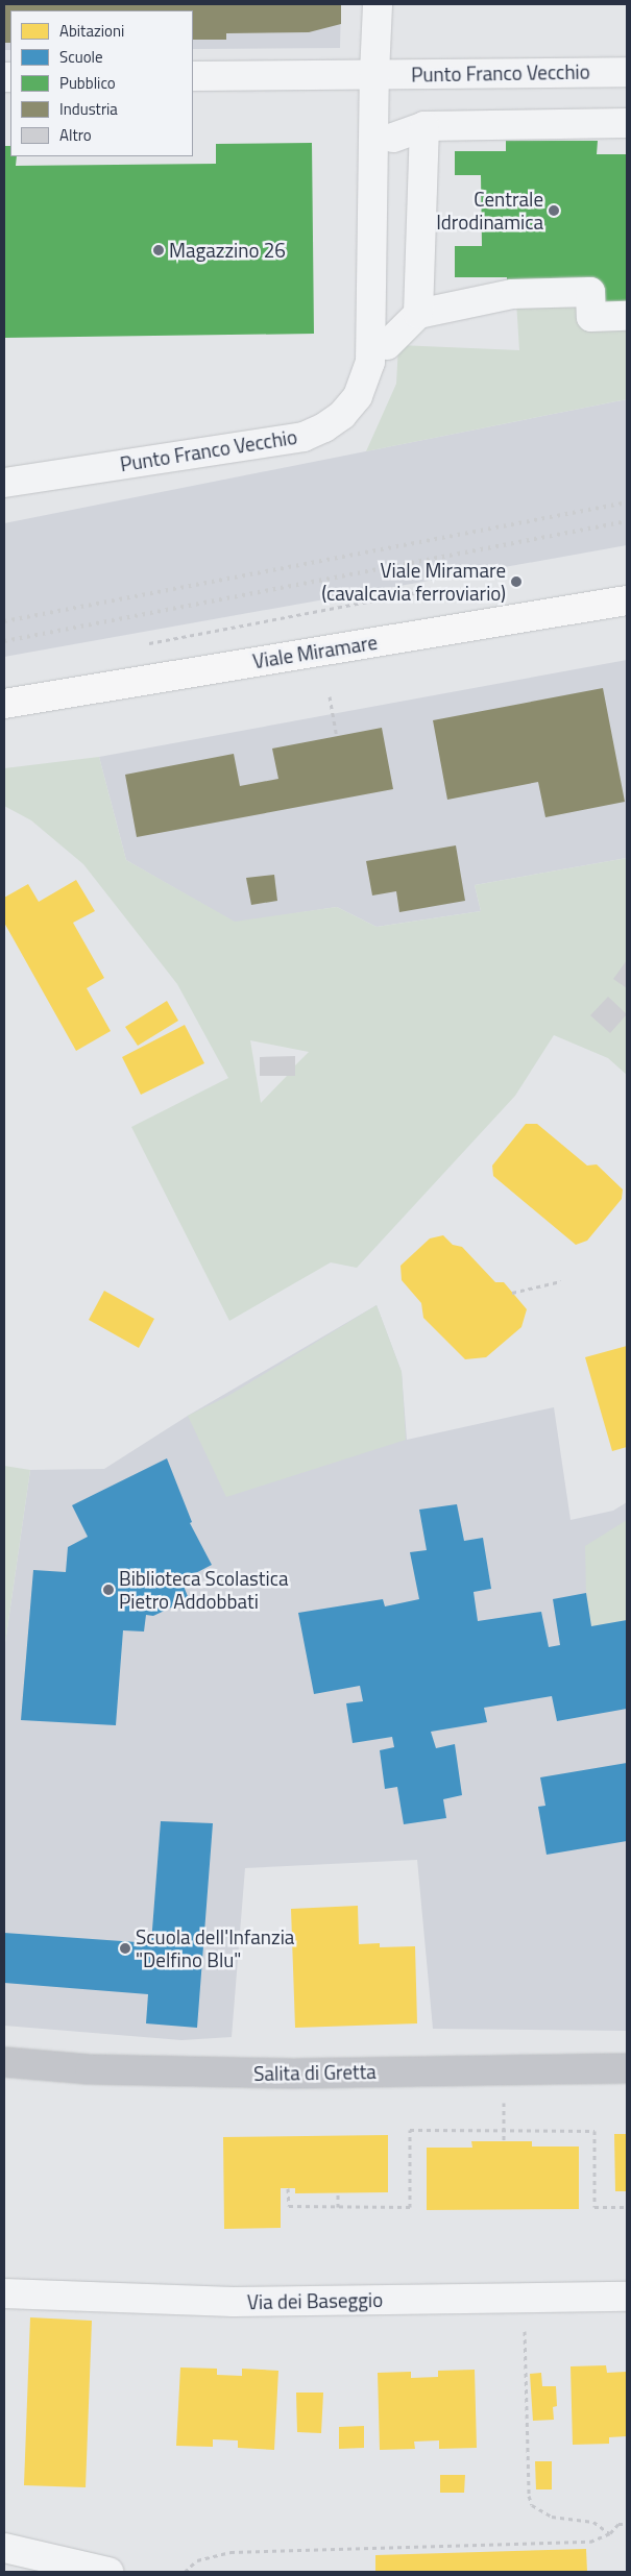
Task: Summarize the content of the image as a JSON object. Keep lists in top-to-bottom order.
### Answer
{
  "streets": {
    "main road": ["Viale Miramare", "Salita di Gretta"],
    "street": ["Punto Franco Vecchio", "Via dei Baseggio"]
  },
  "places": [
    "Centrale Idrodinamica",
    "Magazzino 26",
    "Viale Miramare (cavalcavia ferroviario)",
    "Biblioteca Scolastica Pietro Addobbati",
    "Scuola dell'Infanzia \"Delfino Blu\""
  ],
  "legend": [
    "Abitazioni",
    "Scuole",
    "Pubblico",
    "Industria",
    "Altro"
  ]
}
